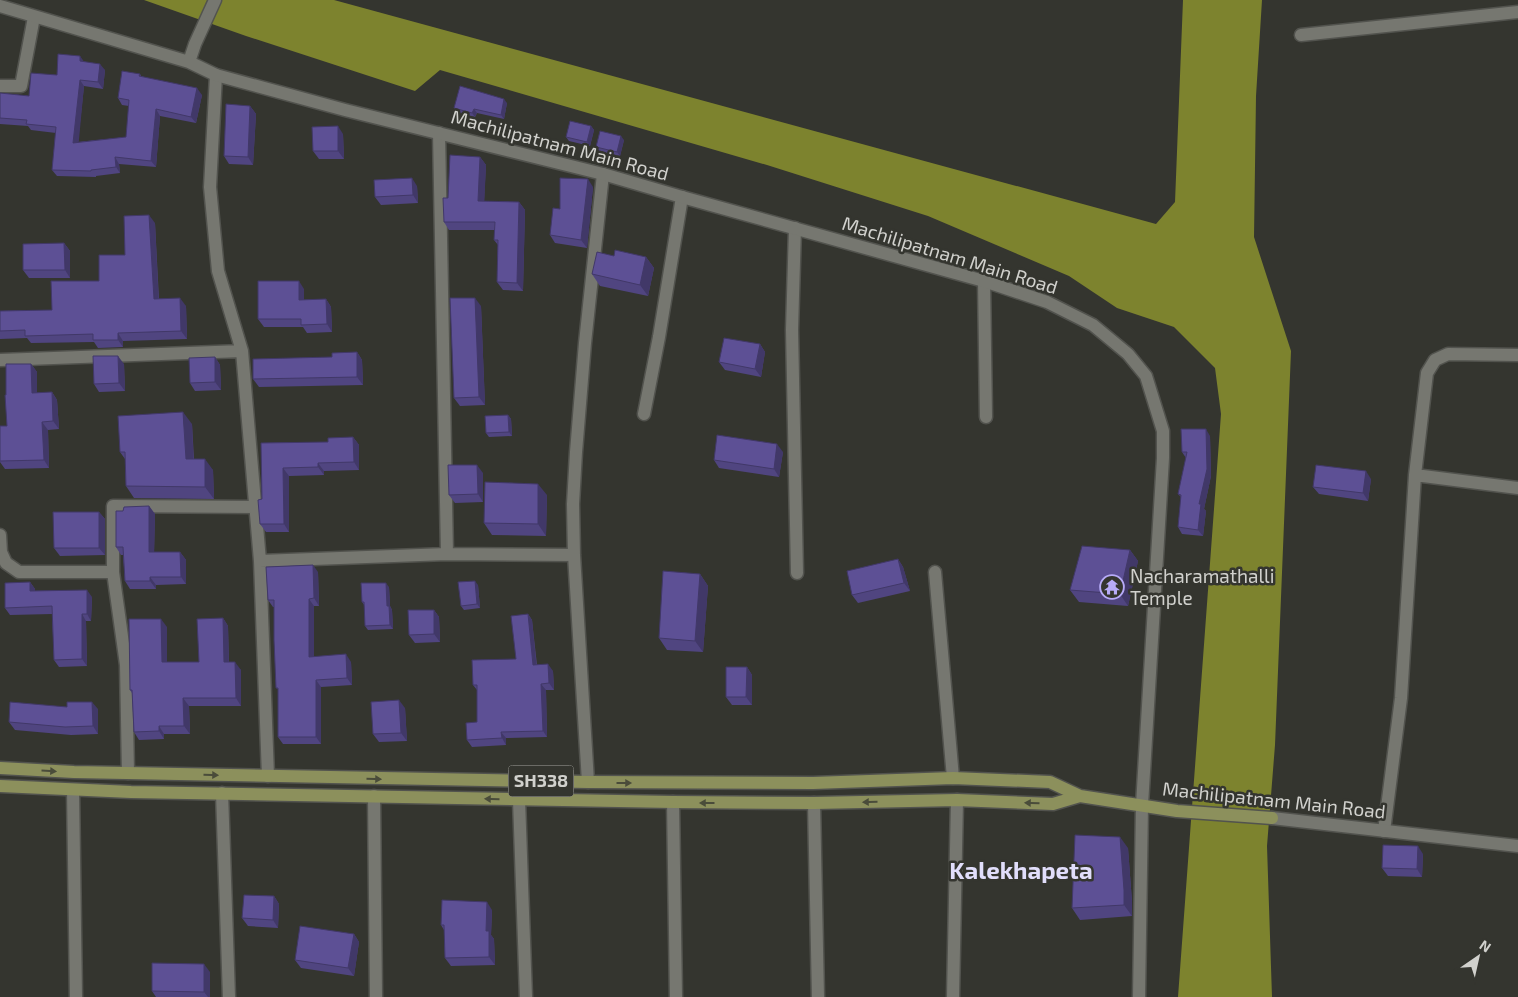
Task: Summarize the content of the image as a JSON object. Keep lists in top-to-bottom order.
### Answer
{
  "streets": {
    "main road": ["Machilipatnam Main Road", "SH338"]
  },
  "crossings": [
    ["Machilipatnam Main Road", "SH338"]
  ],
  "districts": ["Kalekhapeta"],
  "places": {
    "temple": ["Nacharamathalli Temple"]
  },
  "north": "top right"
}
